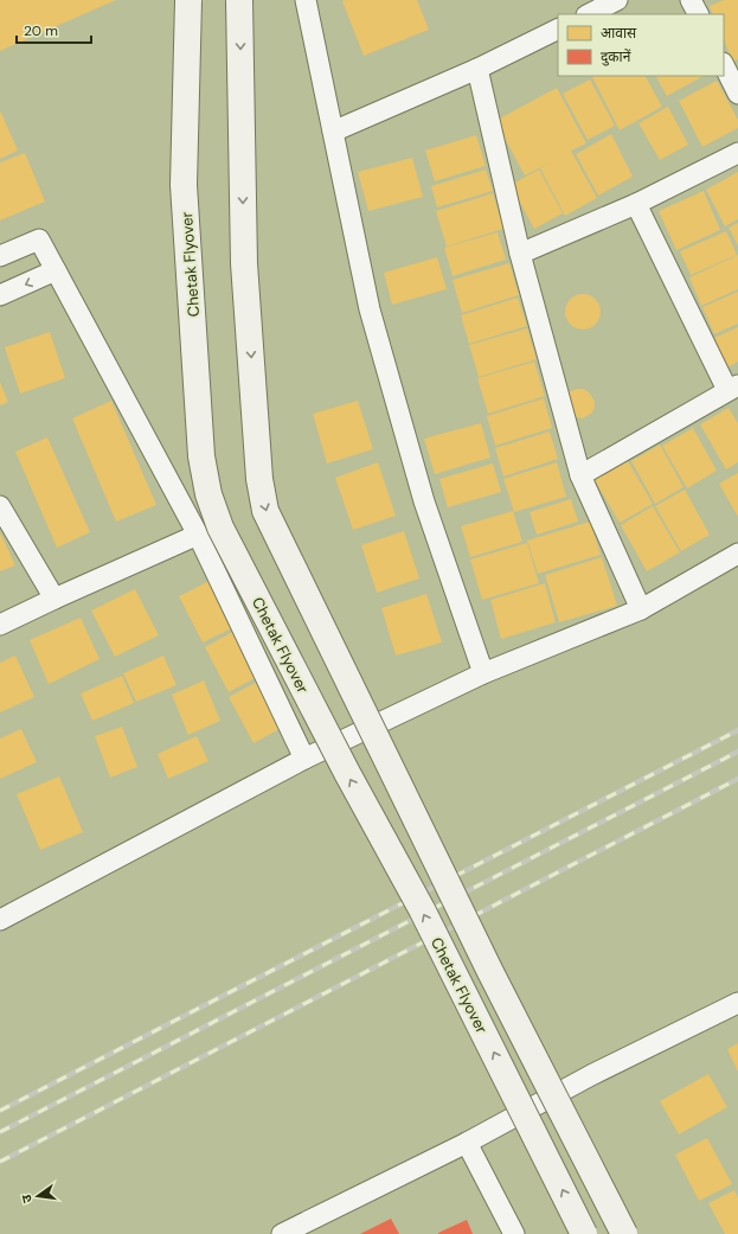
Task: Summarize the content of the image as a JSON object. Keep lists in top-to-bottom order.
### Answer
{
  "streets": {
    "main road": ["Chetak Flyover"]
  },
  "legend": ["आवास", "दुकानें"],
  "scale_bar": "20 m",
  "north": "left"
}
